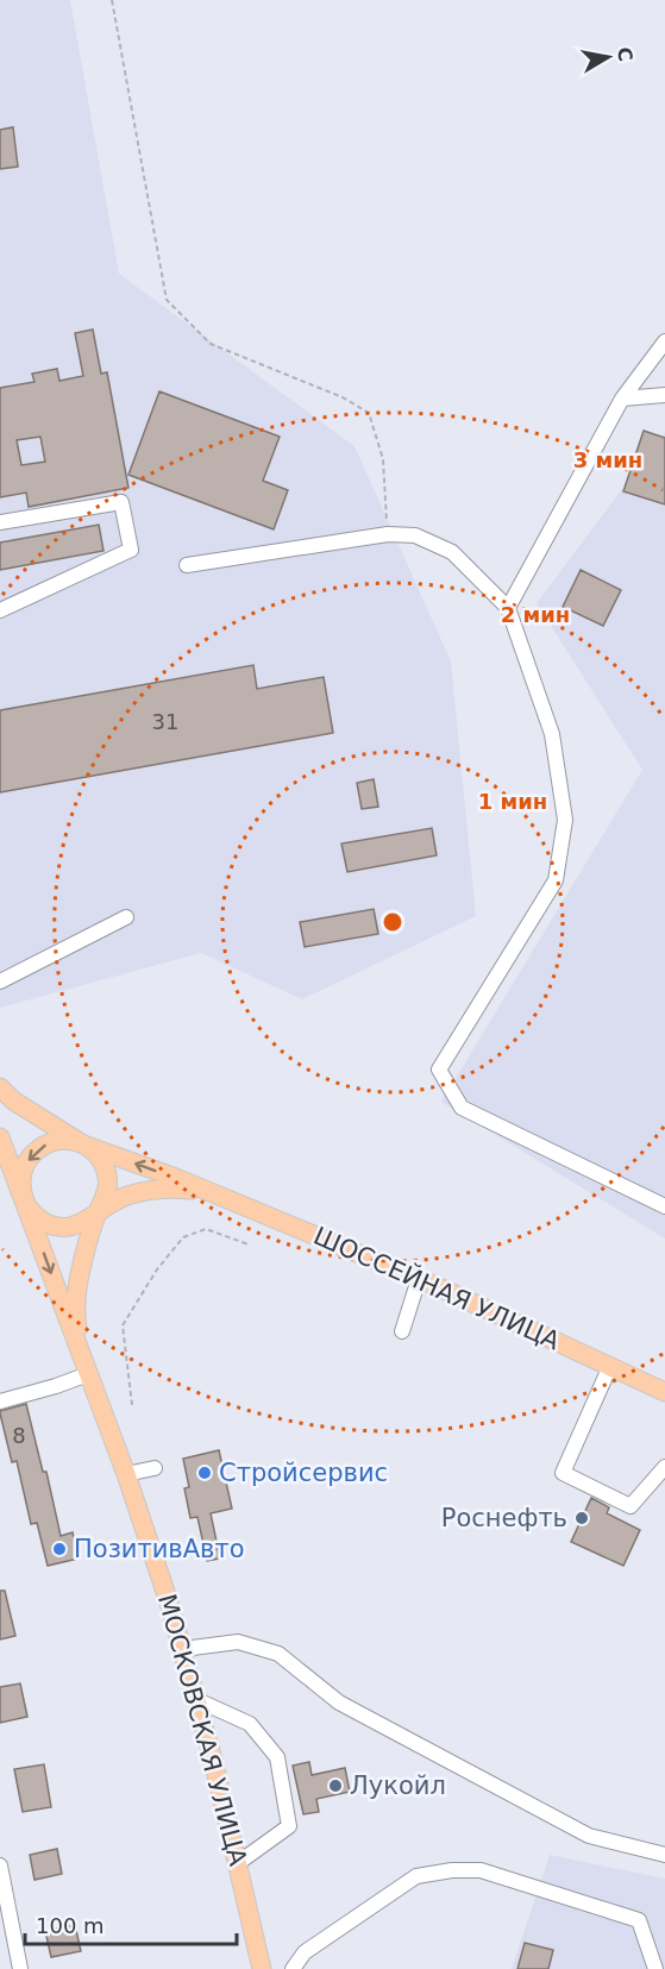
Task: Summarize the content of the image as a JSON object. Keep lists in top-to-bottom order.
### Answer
{
  "streets": {
    "main road": ["ШОССЕЙНАЯ УЛИЦА", "МОСКОВСКАЯ УЛИЦА"]
  },
  "crossings": [
    ["ШОССЕЙНАЯ УЛИЦА", "МОСКОВСКАЯ УЛИЦА"]
  ],
  "places": [
    "Стройсервис",
    "Роснефть",
    "ПозитивАвто",
    "Лукойл"
  ],
  "house_numbers": ["31", "8"],
  "scale_bar": "100 m",
  "north": "right",
  "rings": ["3 мин", "2 мин", "1 мин"]
}
